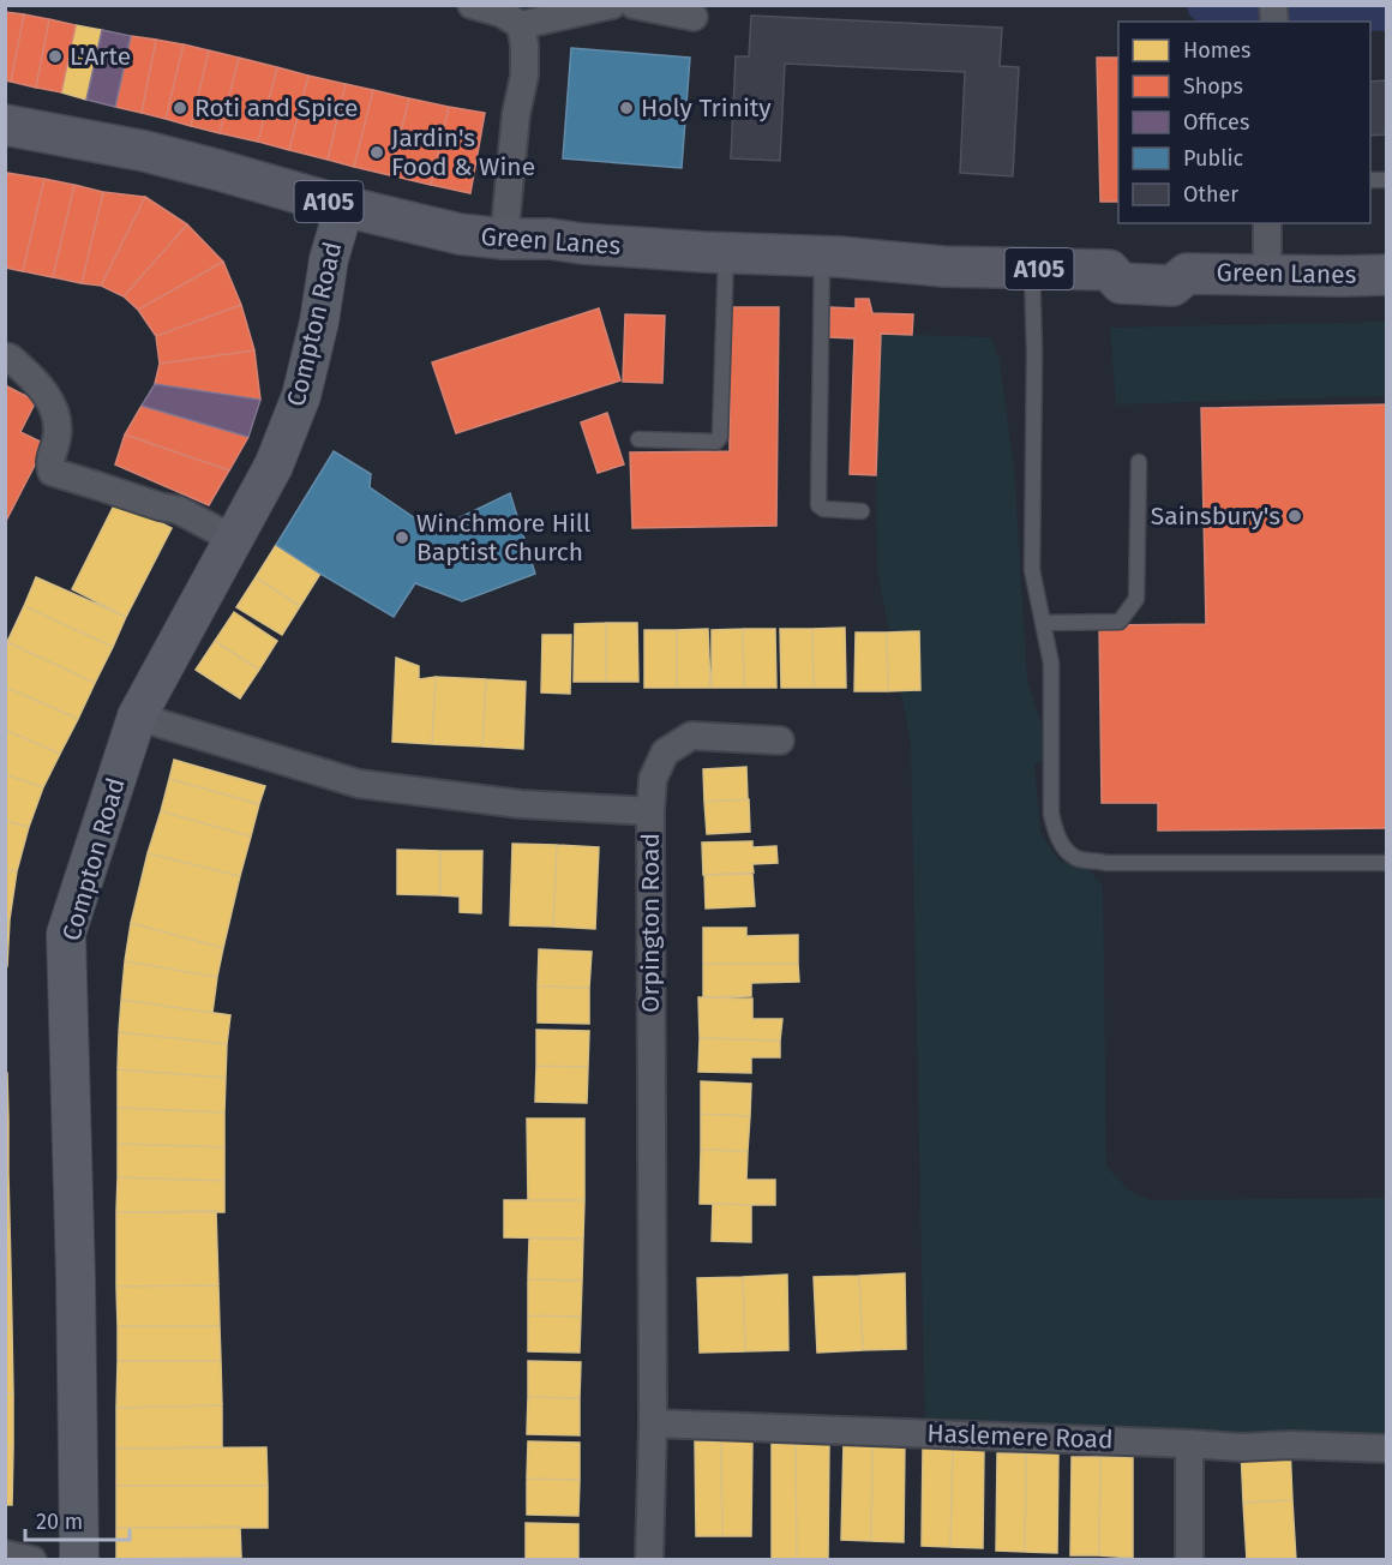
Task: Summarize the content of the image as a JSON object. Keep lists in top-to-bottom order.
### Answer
{
  "streets": {
    "main road": ["A105", "Green Lanes"],
    "street": ["Compton Road", "Orpington Road", "Haslemere Road"]
  },
  "crossings": [
    ["Green Lanes", "Compton Road"],
    ["Compton Road", "Orpington Road"],
    ["Orpington Road", "Haslemere Road"]
  ],
  "places": [
    "L'Arte",
    "Roti and Spice",
    "Holy Trinity",
    "Jardin's Food & Wine",
    "Sainsbury's",
    "Winchmore Hill Baptist Church"
  ],
  "legend": [
    "Homes",
    "Shops",
    "Offices",
    "Public",
    "Other"
  ],
  "scale_bar": "20 m"
}
